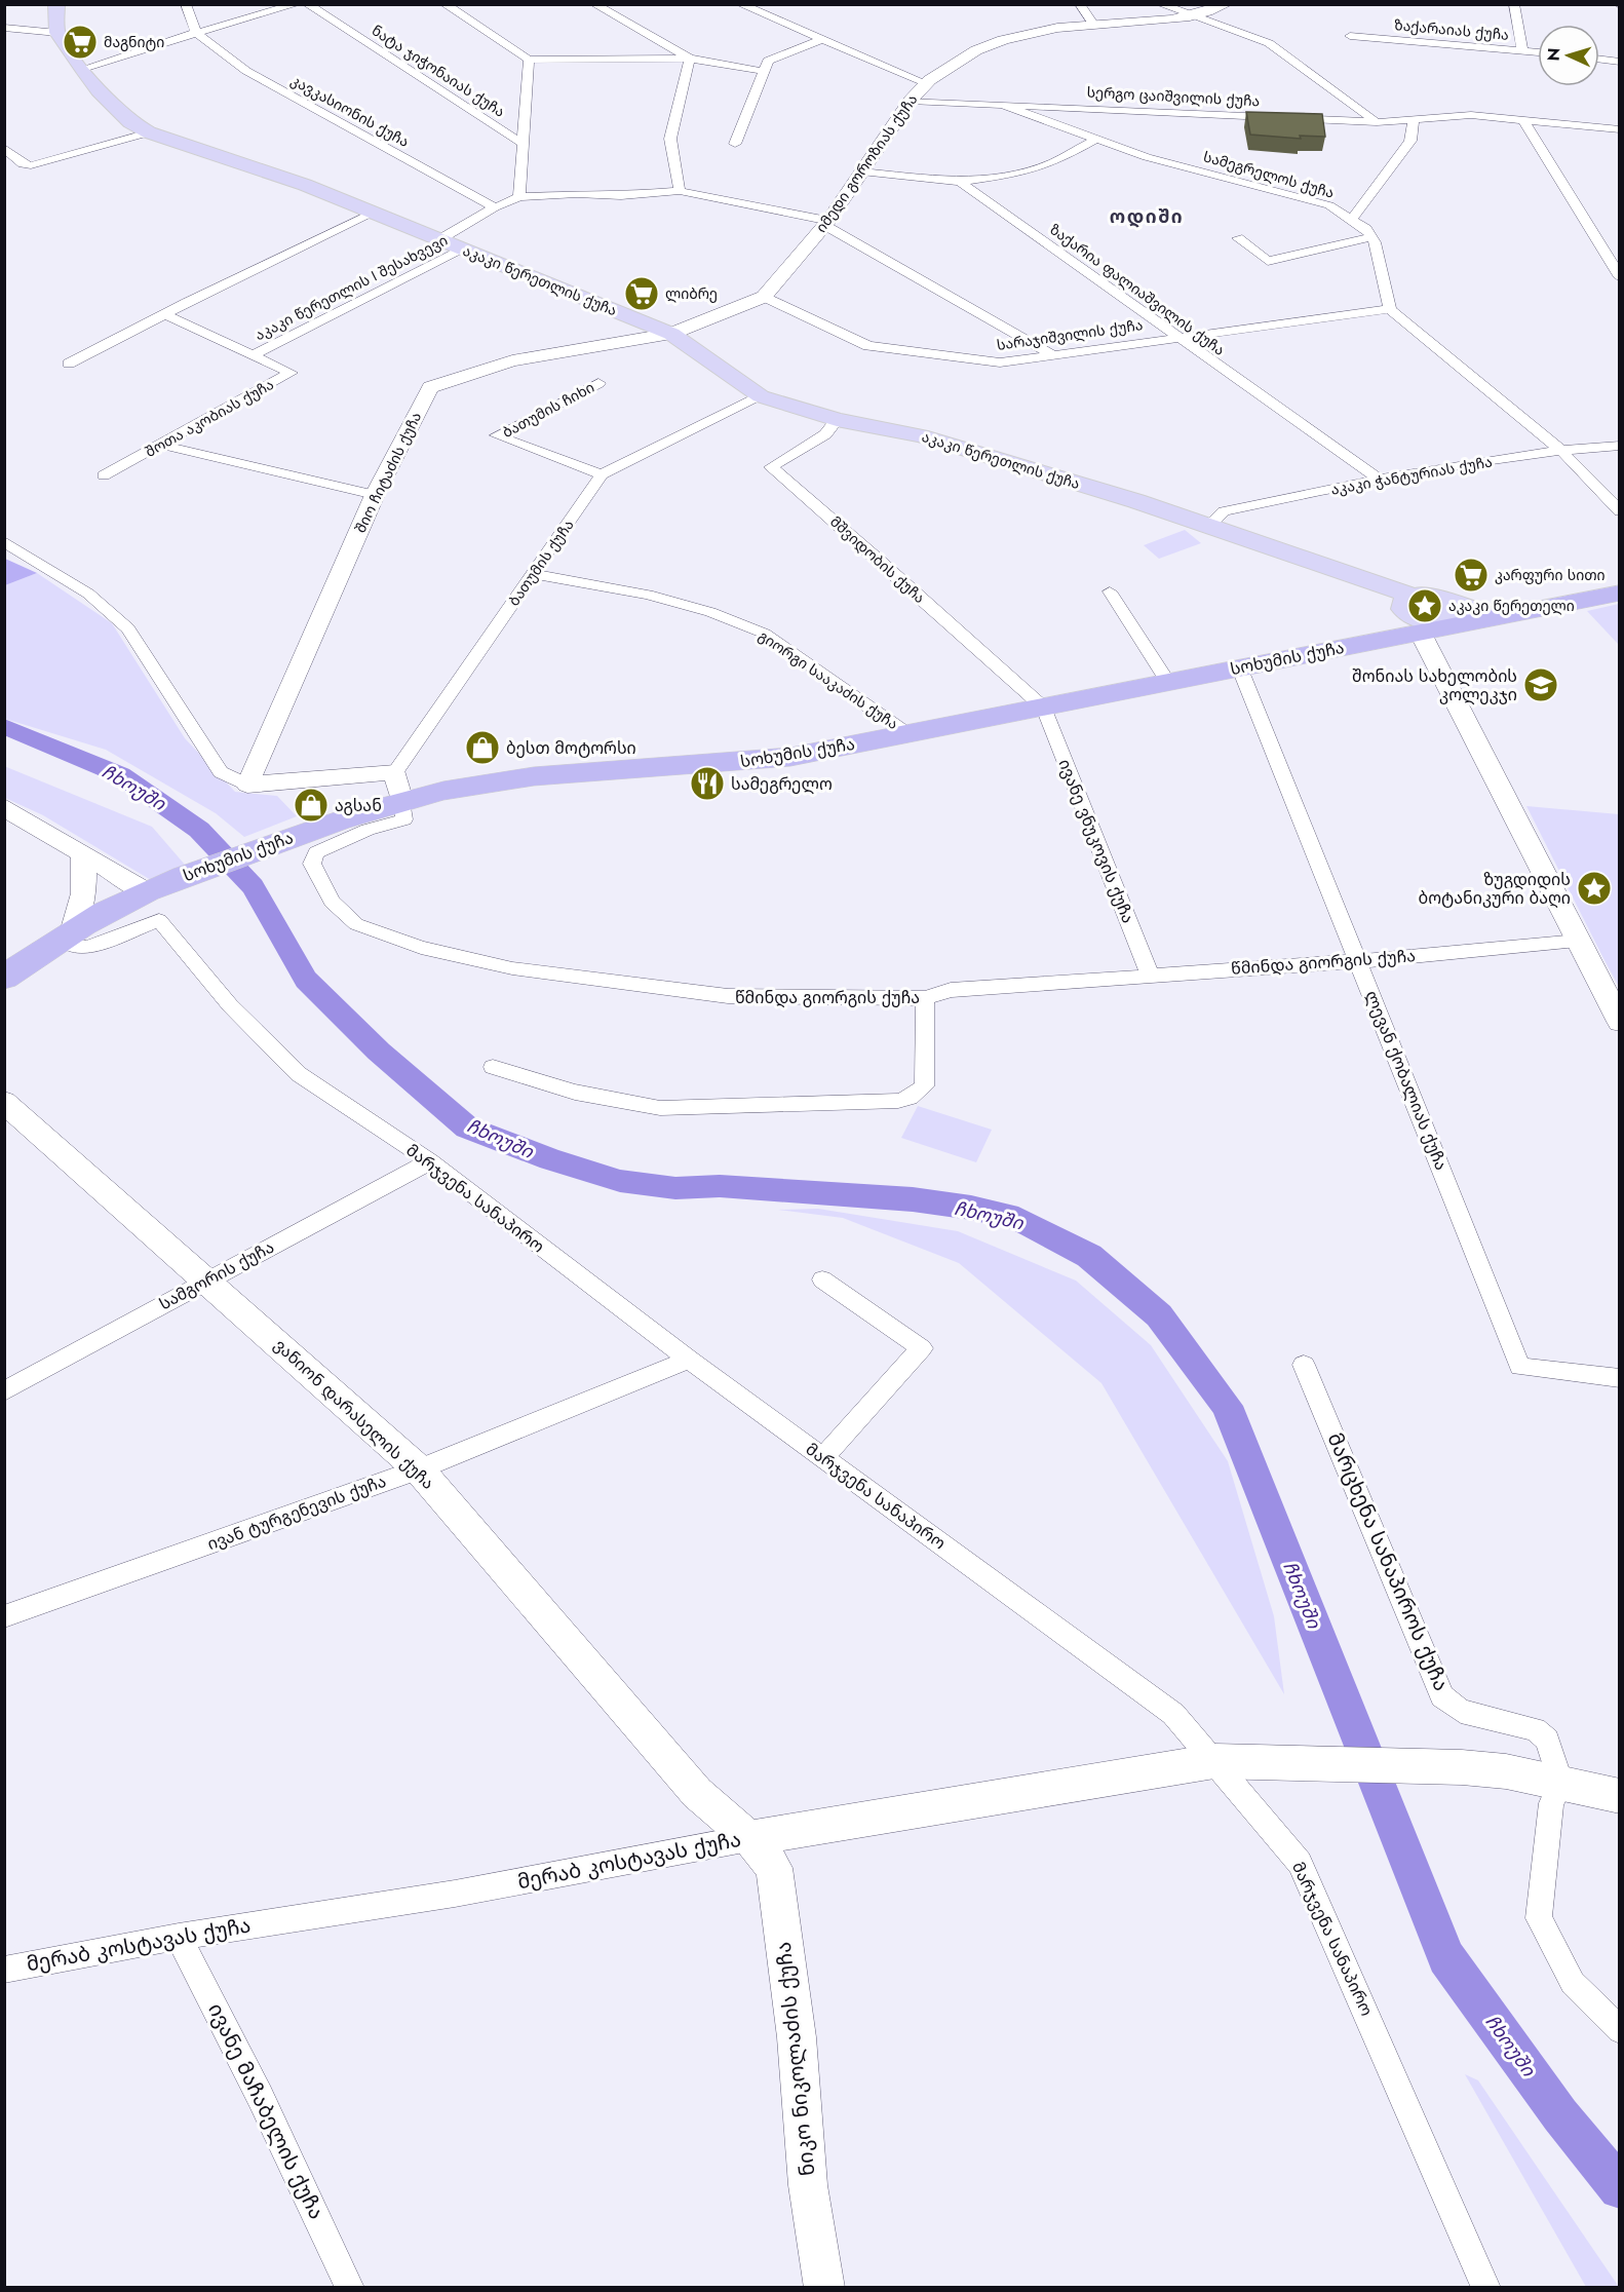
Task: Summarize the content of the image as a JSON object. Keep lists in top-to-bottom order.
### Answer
{
  "streets": {
    "highway": ["სოხუმის ქუჩა"],
    "main road": ["აკაკი წერეთლის ქუჩა"],
    "street": [
      "ზაქარაიას ქუჩა",
      "ნატა ჯიჭონაიას ქუჩა",
      "სერგო ცაიშვილის ქუჩა",
      "კავკასიონის ქუჩა",
      "იმედი გოროზიას ქუჩა",
      "სამეგრელოს ქუჩა",
      "აკაკი წერეთლის I შესახვევი",
      "ზაქარია ფალიაშვილის ქუჩა",
      "სარაჯიშვილის ქუჩა",
      "ბათუმის ჩიხი",
      "შოთა აკობიას ქუჩა",
      "შიო ჩიტაძის ქუჩა",
      "აკაკი ჭანტურიას ქუჩა",
      "მშვიდობის ქუჩა",
      "ბათუმის ქუჩა",
      "გიორგი სააკაძის ქუჩა",
      "ივანე ვნუკოვის ქუჩა",
      "წმინდა გიორგის ქუჩა",
      "ლევან ქობალიას ქუჩა",
      "მარჯვენა სანაპირო",
      "სამგორის ქუჩა",
      "ვანიონ დარასელის ქუჩა",
      "ივან ტურგენევის ქუჩა",
      "მარცხენა სანაპიროს ქუჩა",
      "მერაბ კოსტავას ქუჩა",
      "ნიკო ნიკოლაძის ქუჩა",
      "ივანე მაჩაბელის ქუჩა"
    ]
  },
  "crossings": [
    ["სერგო ცაიშვილის ქუჩა", "იმედი გოროზიას ქუჩა"],
    ["სერგო ცაიშვილის ქუჩა", "სამეგრელოს ქუჩა"],
    ["იმედი გოროზიას ქუჩა", "აკაკი წერეთლის ქუჩა"],
    ["იმედი გოროზიას ქუჩა", "ზაქარია ფალიაშვილის ქუჩა"],
    ["იმედი გოროზიას ქუჩა", "სარაჯიშვილის ქუჩა"],
    ["იმედი გოროზიას ქუჩა", "შიო ჩიტაძის ქუჩა"],
    ["აკაკი წერეთლის ქუჩა", "აკაკი წერეთლის I შესახვევი"],
    ["აკაკი წერეთლის ქუჩა", "შიო ჩიტაძის ქუჩა"],
    ["აკაკი წერეთლის ქუჩა", "აკაკი ჭანტურიას ქუჩა"],
    ["აკაკი წერეთლის ქუჩა", "მშვიდობის ქუჩა"],
    ["აკაკი წერეთლის ქუჩა", "სოხუმის ქუჩა"],
    ["აკაკი წერეთლის I შესახვევი", "შოთა აკობიას ქუჩა"],
    ["ზაქარია ფალიაშვილის ქუჩა", "სარაჯიშვილის ქუჩა"],
    ["ზაქარია ფალიაშვილის ქუჩა", "აკაკი ჭანტურიას ქუჩა"],
    ["ბათუმის ჩიხი", "ბათუმის ქუჩა"],
    ["მშვიდობის ქუჩა", "სოხუმის ქუჩა"],
    ["მშვიდობის ქუჩა", "ივანე ვნუკოვის ქუჩა"],
    ["ბათუმის ქუჩა", "გიორგი სააკაძის ქუჩა"],
    ["სოხუმის ქუჩა", "გიორგი სააკაძის ქუჩა"],
    ["სოხუმის ქუჩა", "ივანე ვნუკოვის ქუჩა"],
    ["სოხუმის ქუჩა", "წმინდა გიორგის ქუჩა"],
    ["სოხუმის ქუჩა", "ლევან ქობალიას ქუჩა"],
    ["სოხუმის ქუჩა", "მარჯვენა სანაპირო"],
    ["ივანე ვნუკოვის ქუჩა", "წმინდა გიორგის ქუჩა"],
    ["წმინდა გიორგის ქუჩა", "ლევან ქობალიას ქუჩა"],
    ["მარჯვენა სანაპირო", "სამგორის ქუჩა"],
    ["მარჯვენა სანაპირო", "ივან ტურგენევის ქუჩა"],
    ["მარჯვენა სანაპირო", "მერაბ კოსტავას ქუჩა"],
    ["სამგორის ქუჩა", "ვანიონ დარასელის ქუჩა"],
    ["ვანიონ დარასელის ქუჩა", "ივან ტურგენევის ქუჩა"],
    ["ვანიონ დარასელის ქუჩა", "მერაბ კოსტავას ქუჩა"],
    ["ვანიონ დარასელის ქუჩა", "ნიკო ნიკოლაძის ქუჩა"],
    ["მარცხენა სანაპიროს ქუჩა", "მერაბ კოსტავას ქუჩა"],
    ["მერაბ კოსტავას ქუჩა", "ნიკო ნიკოლაძის ქუჩა"],
    ["მერაბ კოსტავას ქუჩა", "ივანე მაჩაბელის ქუჩა"]
  ],
  "districts": ["ოდიში"],
  "water": ["ჩხოუში"],
  "places": {
    "supermarket": ["მაგნიტი", "ლიბრე", "კარფური სითი"],
    "place": ["აკაკი წერეთელი", "ზუგდიდის ბოტანიკური ბაღი"],
    "school or university": ["შონიას სახელობის კოლეკჯი"],
    "shop": ["ბესთ მოტორსი", "აგსან"],
    "restaurant": ["სამეგრელო"]
  },
  "north": "left"
}
